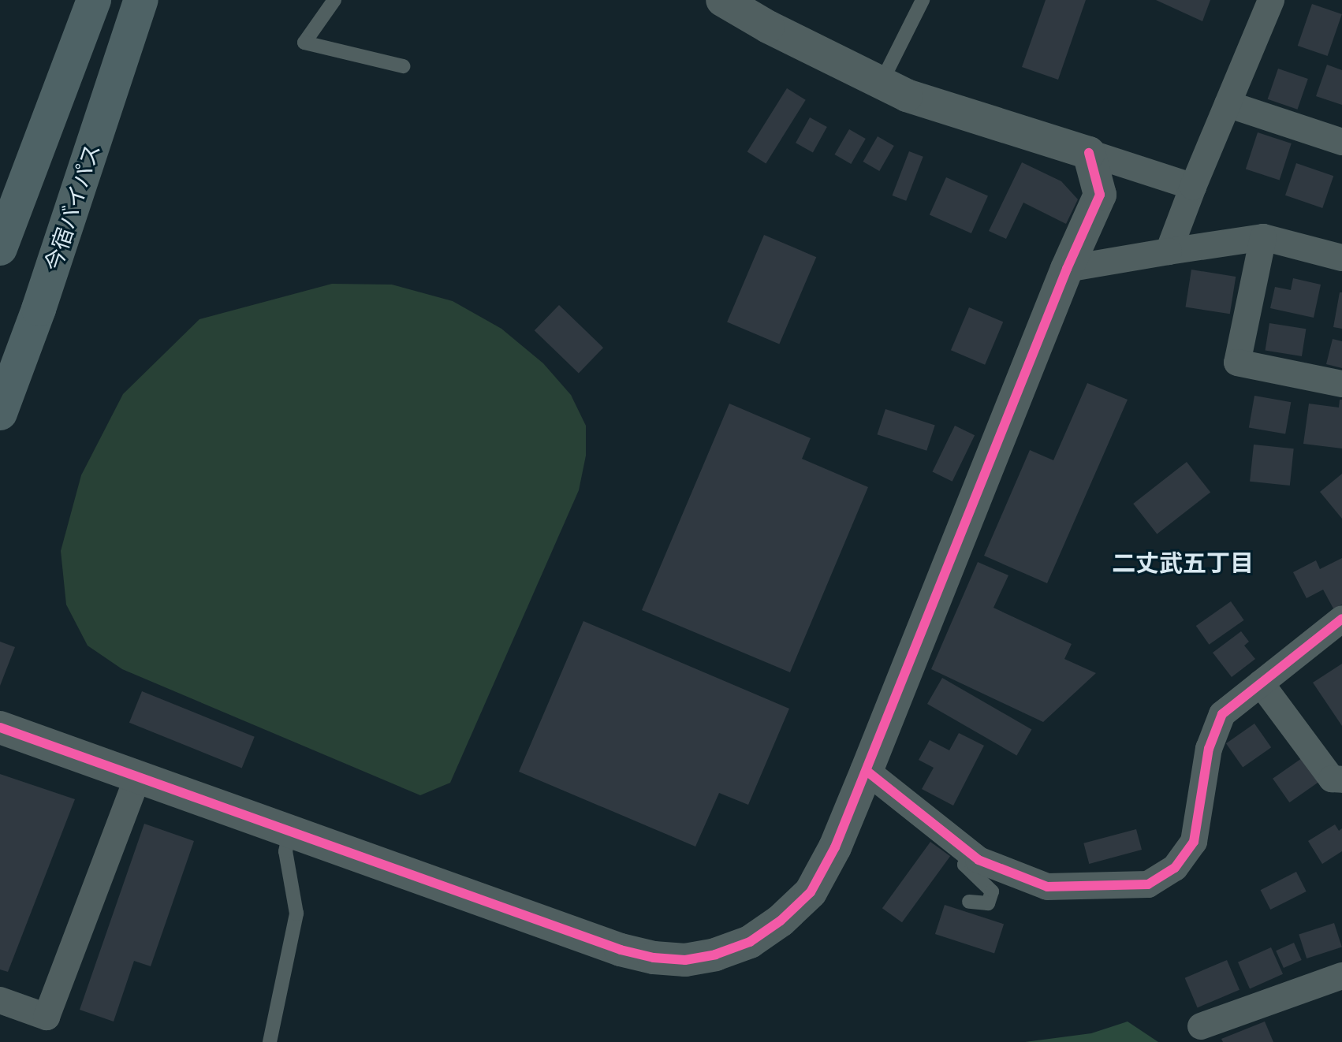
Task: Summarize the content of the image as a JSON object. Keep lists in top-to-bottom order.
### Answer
{
  "streets": {
    "highway": ["今宿バイパス"]
  },
  "districts": ["二丈武五丁目"]
}
